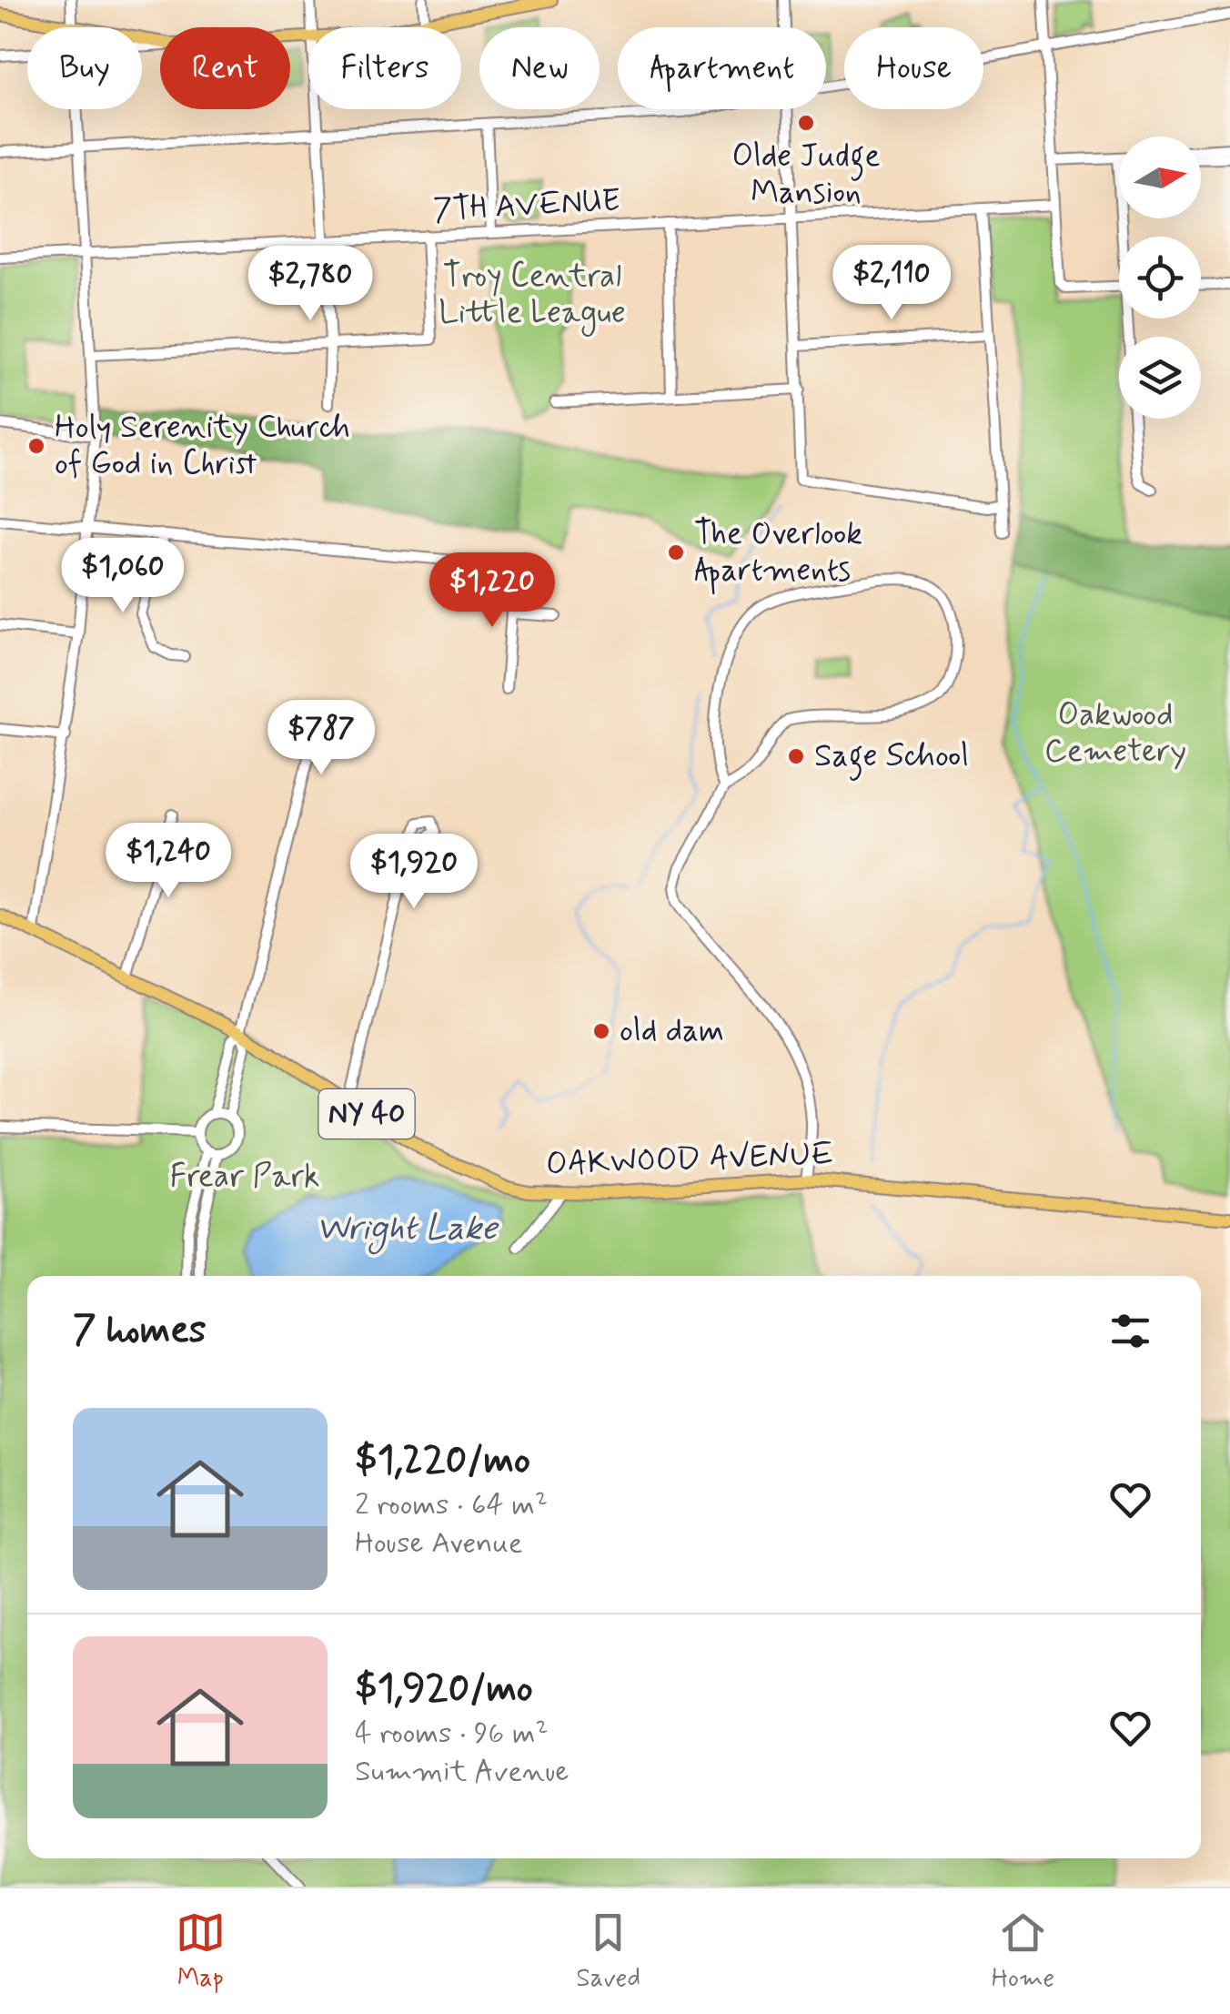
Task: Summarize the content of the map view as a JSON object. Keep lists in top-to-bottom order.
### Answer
{
  "streets": {
    "main road": ["NY 40", "OAKWOOD AVENUE"],
    "street": ["7TH AVENUE"]
  },
  "water": ["Wright Lake"],
  "parks": ["Troy Central Little League", "Oakwood Cemetery", "Frear Park"],
  "places": [
    "Olde Judge Mansion",
    "Holy Serenity Church of God in Christ",
    "The Overlook Apartments",
    "Sage School",
    "old dam"
  ],
  "north": "right",
  "page": {
    "chip": [
      "Buy",
      "Rent",
      "Filters",
      "New",
      "Apartment",
      "House"
    ],
    "price": [
      "$2,110",
      "$2,780",
      "$1,060",
      "$1,220",
      "$787",
      "$1,240",
      "$1,920"
    ],
    "heading": "7 homes",
    "list": [
      {
        "name": "$1,220/mo",
        "note": "2 rooms · 64 m² · House Avenue"
      },
      {
        "name": "$1,920/mo",
        "note": "4 rooms · 96 m² · Summit Avenue"
      }
    ],
    "tabs": ["Map", "Saved", "Home"]
  }
}
